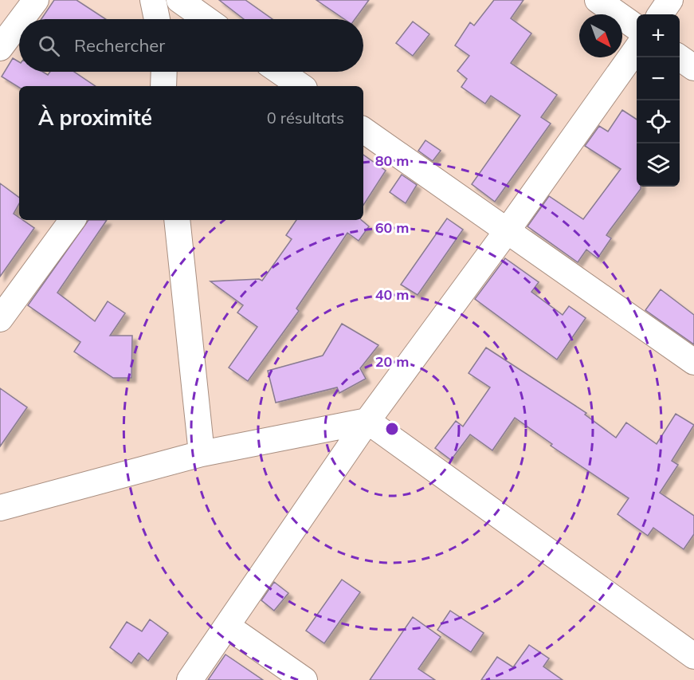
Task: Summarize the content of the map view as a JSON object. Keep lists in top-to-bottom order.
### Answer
{
  "north": "bottom right",
  "page": {
    "map_buttons": ["+", "−"],
    "search": "Rechercher",
    "heading": ["À proximité", "0 résultats"]
  },
  "rings": [
    "80 m",
    "60 m",
    "40 m",
    "20 m"
  ]
}
